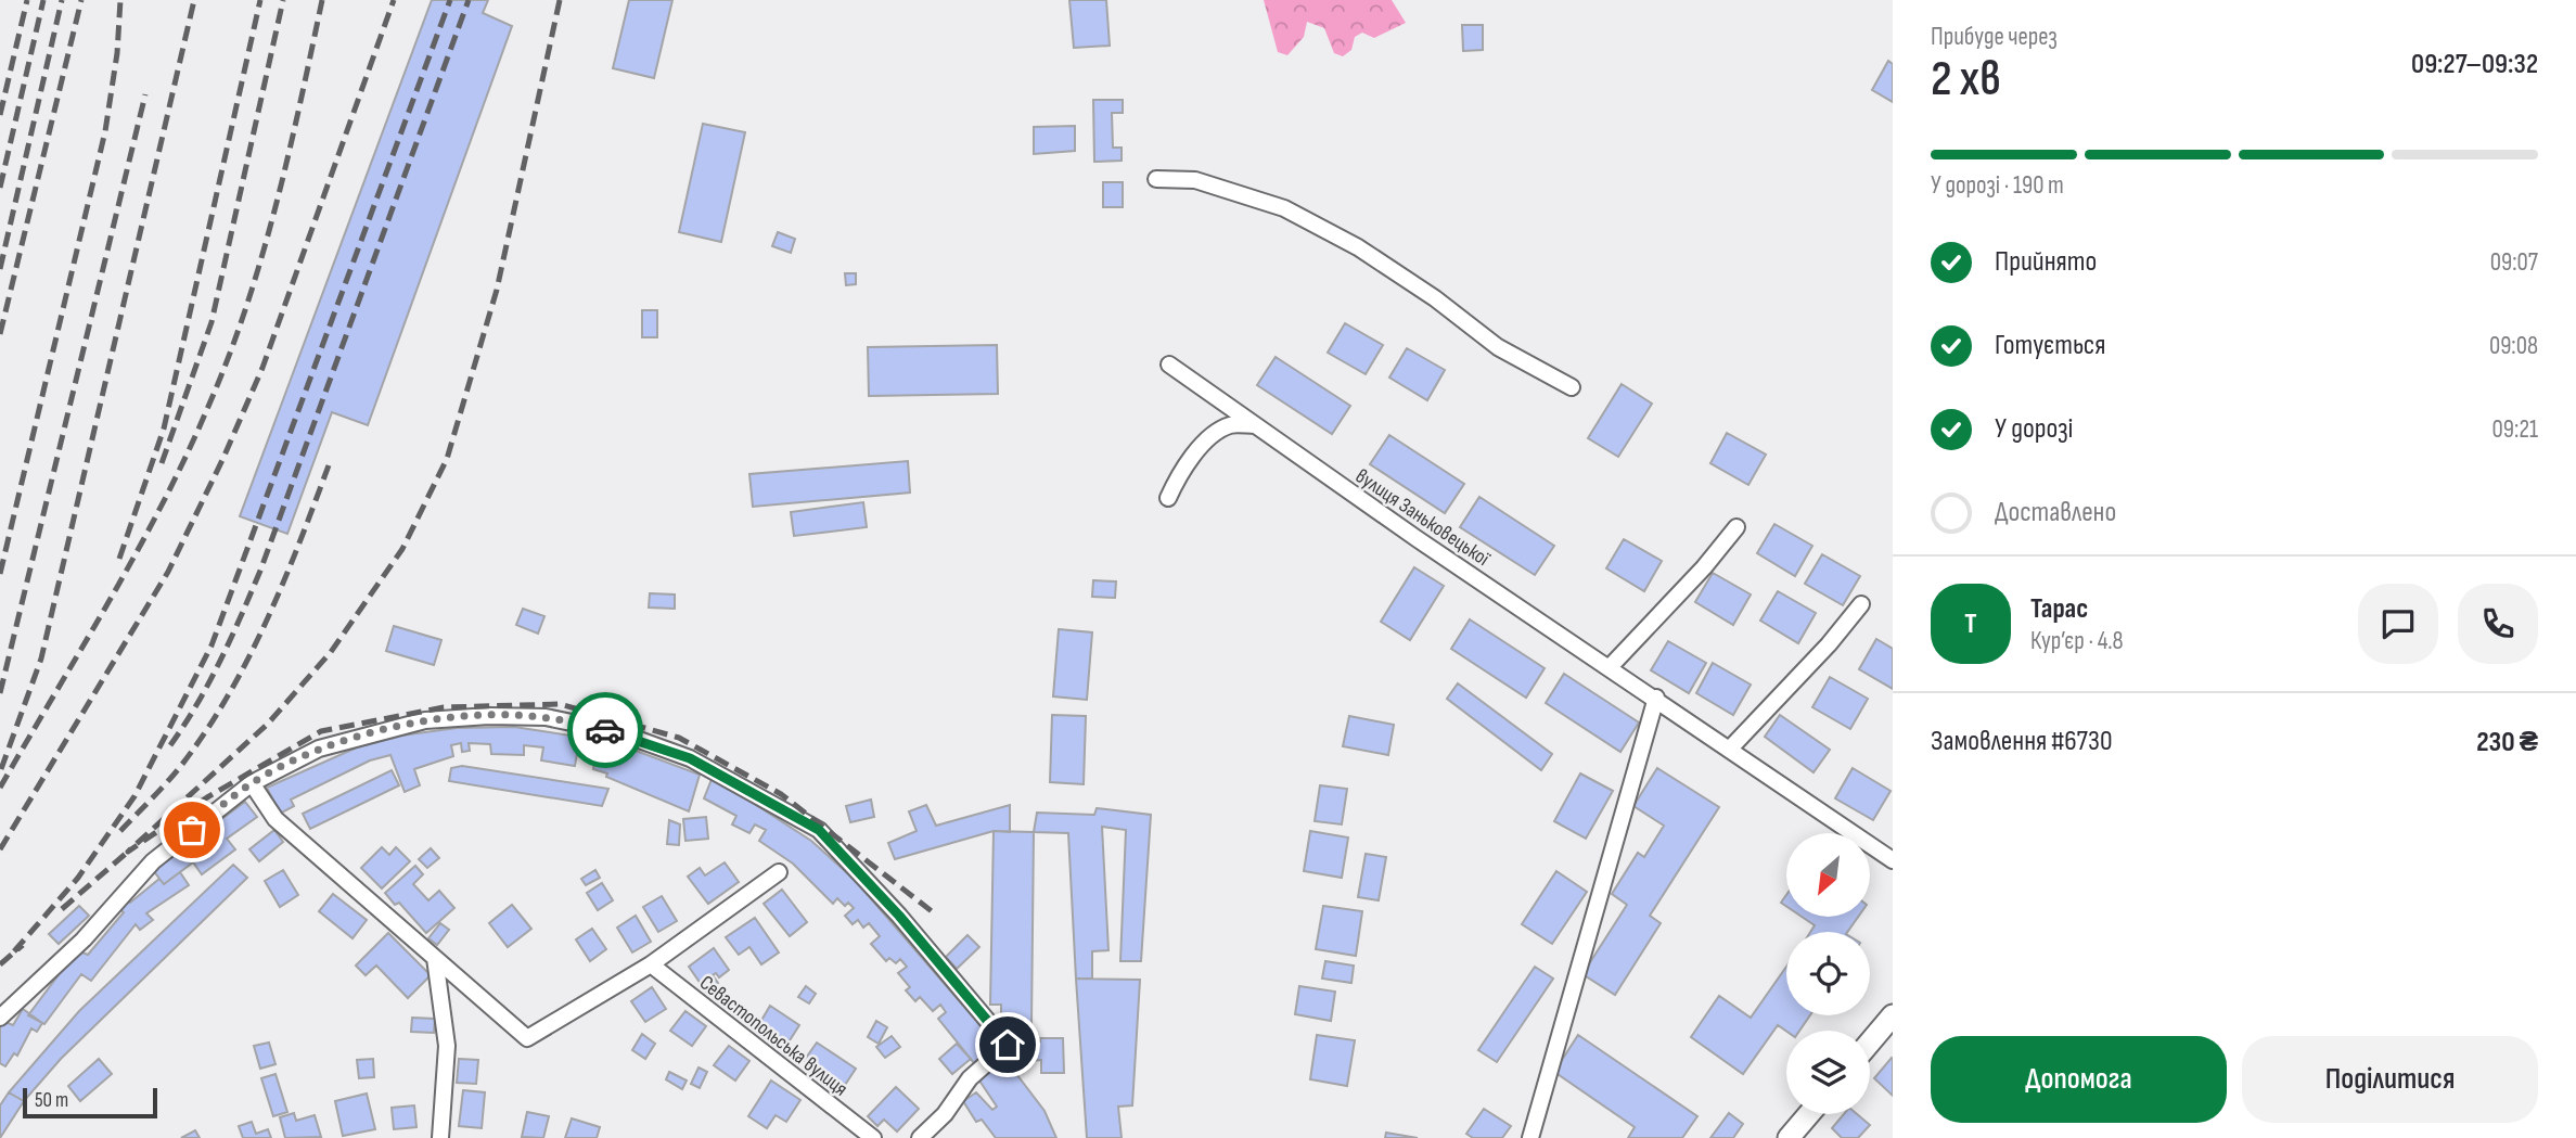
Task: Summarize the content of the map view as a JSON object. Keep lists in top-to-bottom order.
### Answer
{
  "streets": {
    "street": ["вулиця Заньковецької", "Севастопольська вулиця"]
  },
  "scale_bar": "50 m",
  "north": "bottom left",
  "page": {
    "heading": ["2 хв", "Прибуде через", "09:27–09:32"],
    "panel": [
      "Тарас",
      "Кур’єр · 4.8",
      "Замовлення #6730",
      "230 ₴"
    ],
    "bar": "У дорозі · 190 m",
    "list": [
      ["Прийнято", "09:07"],
      ["Готується", "09:08"],
      ["У дорозі", "09:21"],
      "Доставлено"
    ],
    "round": "Т",
    "buttons": ["Допомога", "Поділитися"],
    "scale": "50 m"
  }
}
